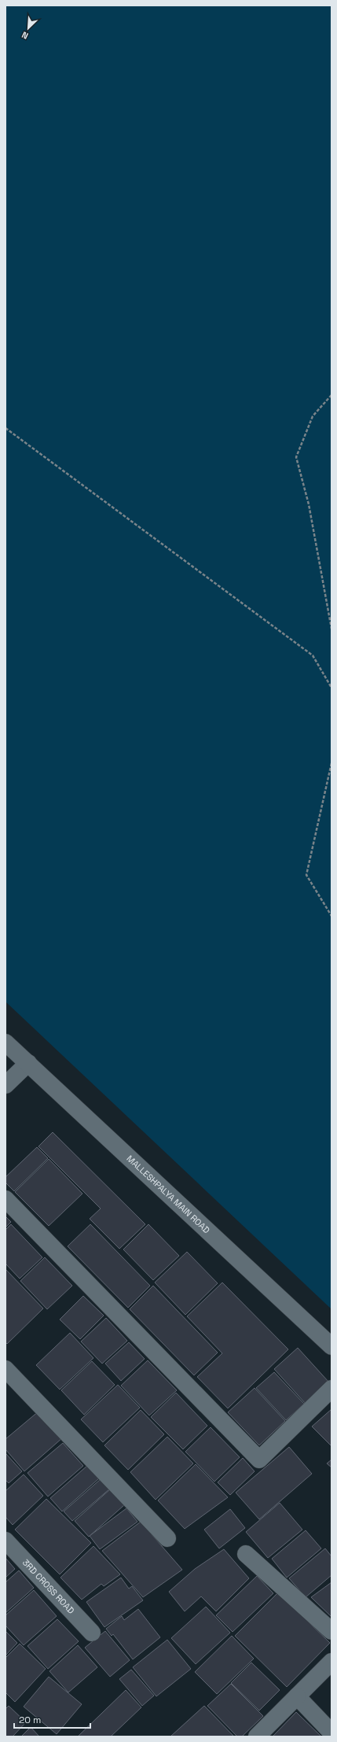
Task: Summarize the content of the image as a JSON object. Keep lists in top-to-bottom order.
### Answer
{
  "streets": {
    "street": ["MALLESHPALYA MAIN ROAD", "3RD CROSS ROAD"]
  },
  "scale_bar": "20 m",
  "north": "bottom left"
}
